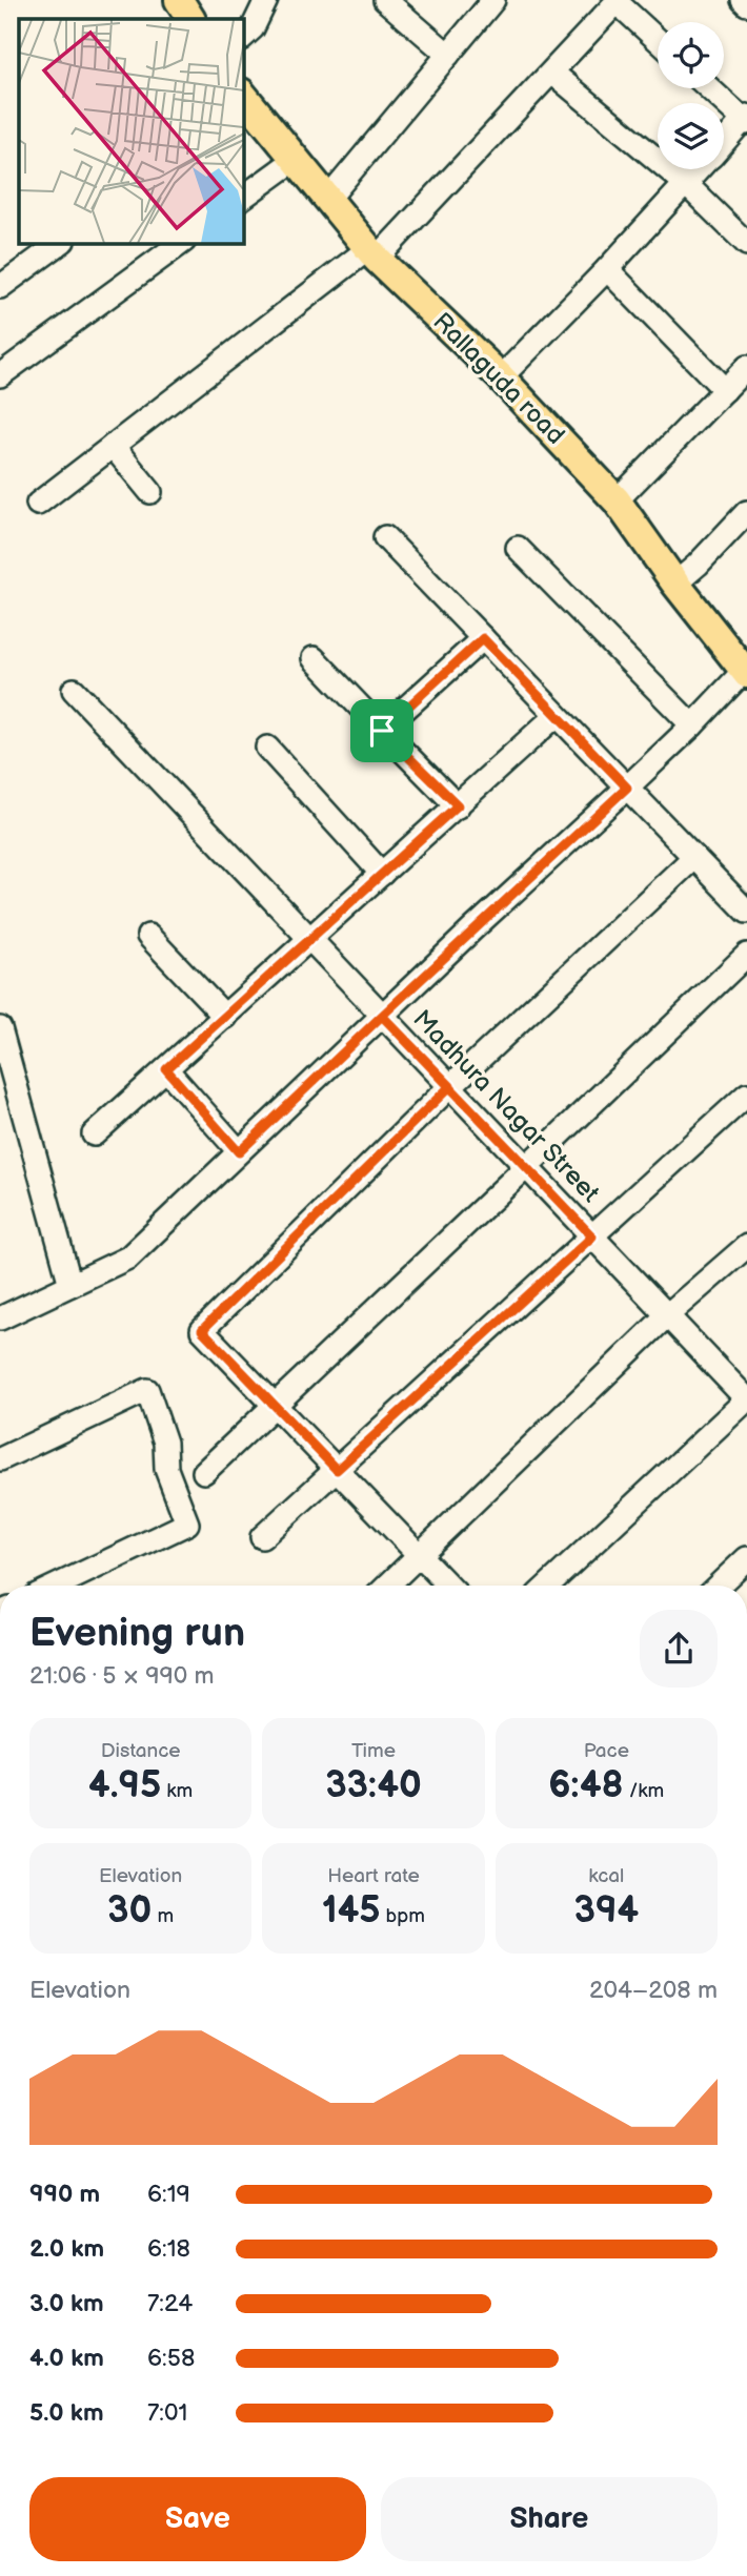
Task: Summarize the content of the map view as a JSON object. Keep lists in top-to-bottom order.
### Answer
{
  "streets": {
    "main road": ["Rallaguda road"],
    "street": ["Madhura Nagar Street"]
  },
  "page": {
    "heading": ["Evening run", "21:06 · 5 × 990 m"],
    "stats": [
      ["Distance", "4.95 km"],
      ["Time", "33:40"],
      ["Pace", "6:48 /km"],
      ["Elevation", "30 m"],
      ["Heart rate", "145 bpm"],
      ["kcal", "394"]
    ],
    "chart": ["Elevation", "204–208 m"],
    "list": [
      {
        "name": "990 m",
        "note": "6:19"
      },
      {
        "name": "2.0 km",
        "note": "6:18"
      },
      {
        "name": "3.0 km",
        "note": "7:24"
      },
      {
        "name": "4.0 km",
        "note": "6:58"
      },
      {
        "name": "5.0 km",
        "note": "7:01"
      }
    ],
    "buttons": ["Save", "Share"]
  }
}
